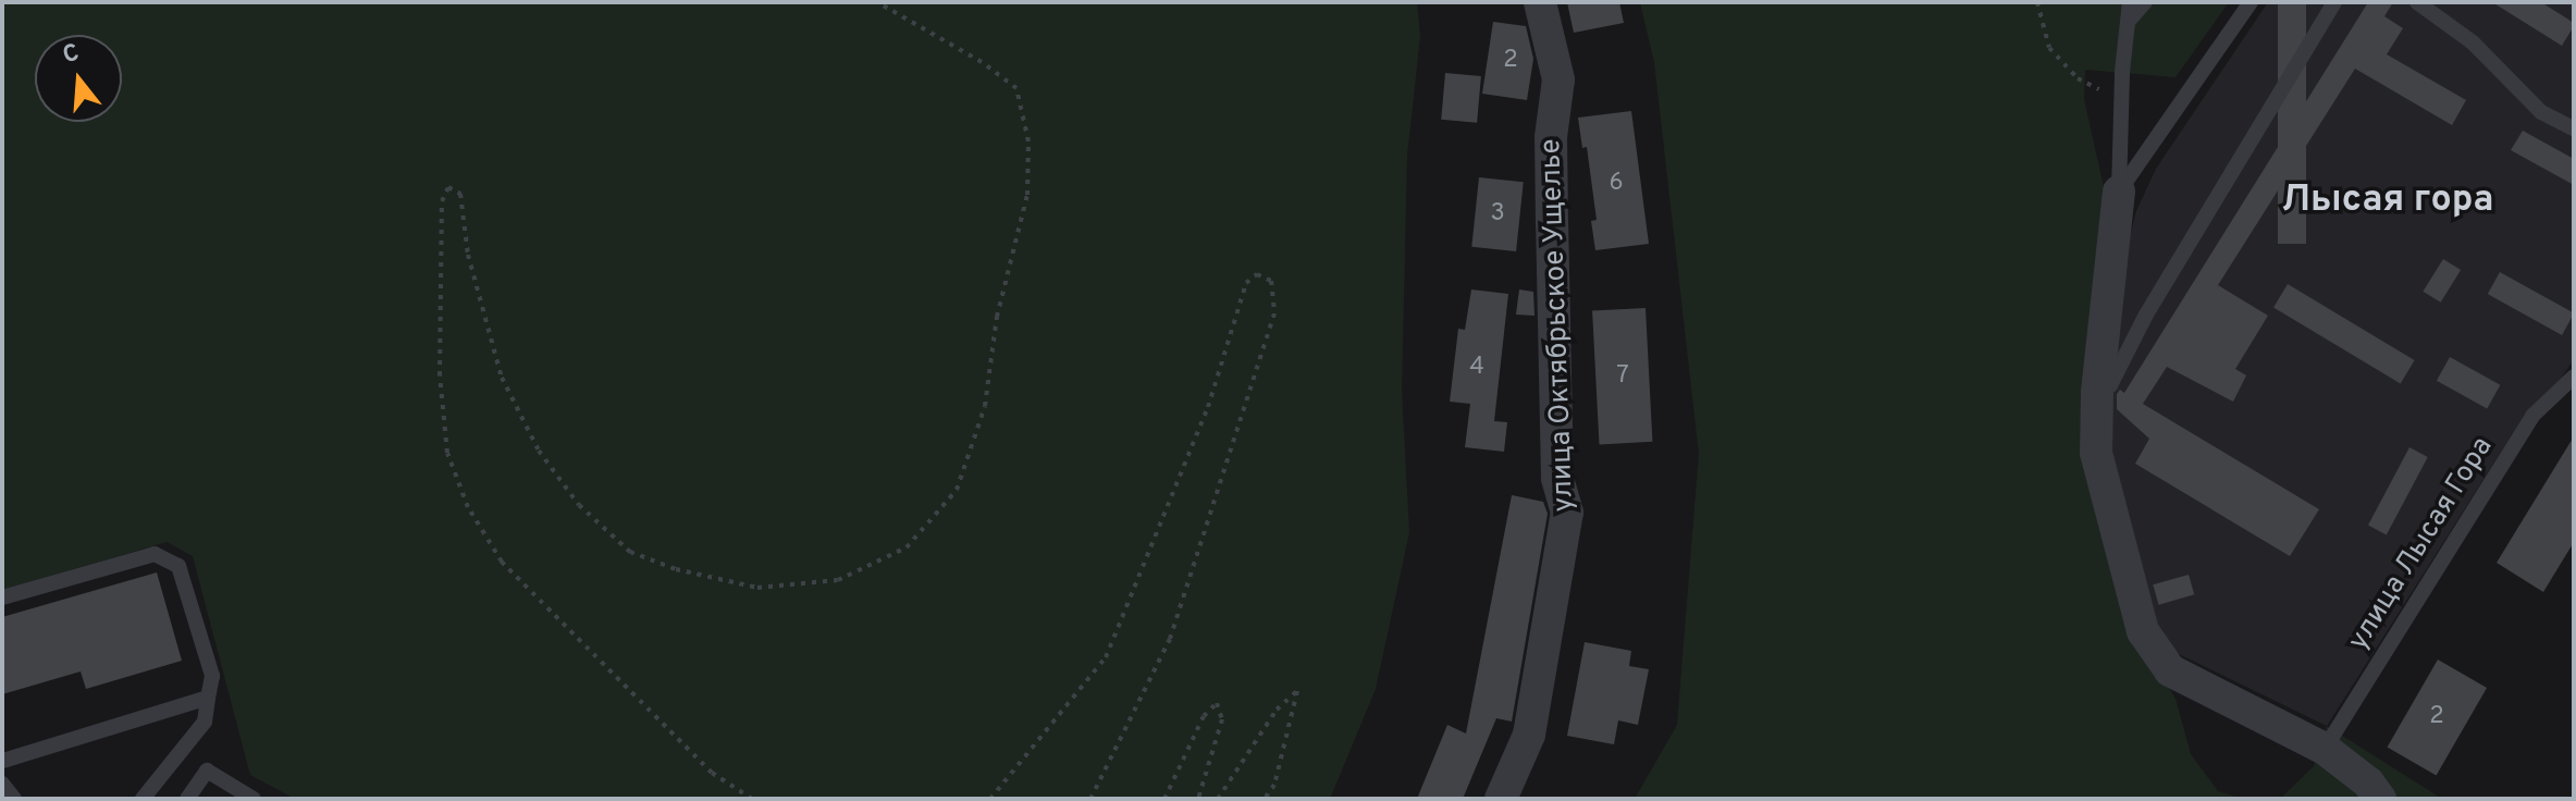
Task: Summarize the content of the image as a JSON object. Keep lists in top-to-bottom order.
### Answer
{
  "streets": {
    "street": ["улица Октябрьское Ущелье"],
    "lane": ["улица Лысая Гора"]
  },
  "districts": ["Лысая гора"],
  "house_numbers": [
    "2",
    "6",
    "3",
    "4",
    "7",
    "2"
  ],
  "north": "top"
}
